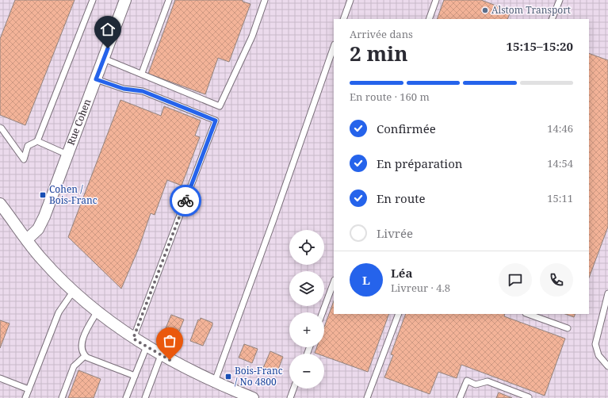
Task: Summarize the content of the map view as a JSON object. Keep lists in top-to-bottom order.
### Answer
{
  "streets": {
    "street": ["Rue Cohen"]
  },
  "places": {
    "other": ["Alstom Transport"],
    "transit": ["Cohen / Bois-Franc", "Bois-Franc / No 4800"]
  },
  "page": {
    "heading": ["2 min", "Arrivée dans", "15:15–15:20"],
    "panel": ["Léa", "Livreur · 4.8"],
    "bar": "En route · 160 m",
    "list": [
      ["Confirmée", "14:46"],
      ["En préparation", "14:54"],
      ["En route", "15:11"],
      "Livrée"
    ],
    "map_buttons": ["+", "−"],
    "round": "L"
  }
}
